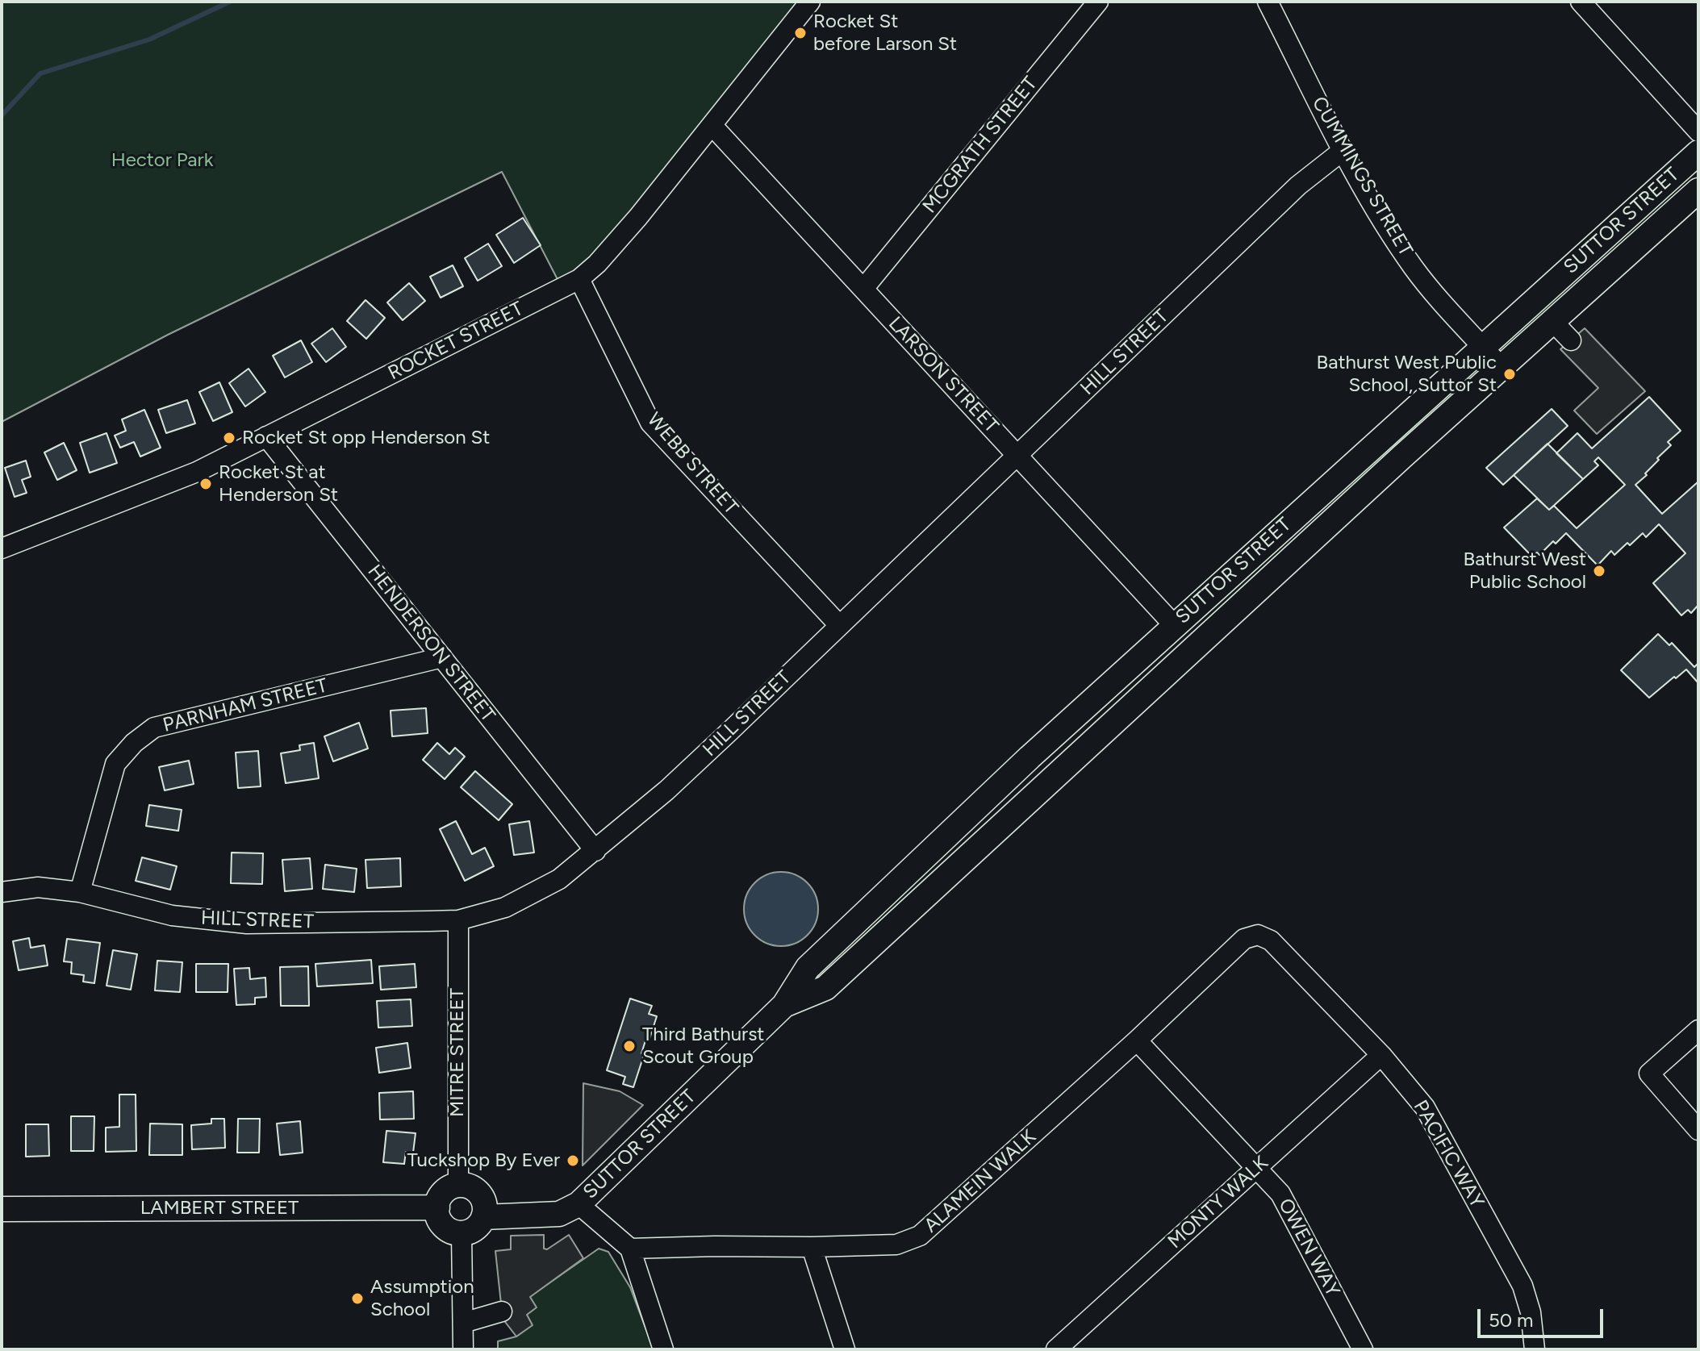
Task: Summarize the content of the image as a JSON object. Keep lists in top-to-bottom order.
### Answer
{
  "streets": {
    "main road": ["SUTTOR STREET", "LAMBERT STREET"],
    "street": [
      "MCGRATH STREET",
      "CUMMINGS STREET",
      "ROCKET STREET",
      "HILL STREET",
      "LARSON STREET",
      "WEBB STREET",
      "HENDERSON STREET",
      "PARNHAM STREET",
      "MITRE STREET",
      "PACIFIC WAY",
      "ALAMEIN WALK",
      "MONTY WALK",
      "OWEN WAY"
    ]
  },
  "crossings": [
    ["MCGRATH STREET", "LARSON STREET"],
    ["CUMMINGS STREET", "SUTTOR STREET"],
    ["CUMMINGS STREET", "HILL STREET"],
    ["SUTTOR STREET", "LARSON STREET"],
    ["SUTTOR STREET", "MITRE STREET"],
    ["SUTTOR STREET", "LAMBERT STREET"],
    ["ROCKET STREET", "LARSON STREET"],
    ["ROCKET STREET", "WEBB STREET"],
    ["ROCKET STREET", "HENDERSON STREET"],
    ["HILL STREET", "LARSON STREET"],
    ["HILL STREET", "WEBB STREET"],
    ["HILL STREET", "HENDERSON STREET"],
    ["HILL STREET", "PARNHAM STREET"],
    ["HILL STREET", "MITRE STREET"],
    ["HENDERSON STREET", "PARNHAM STREET"],
    ["MITRE STREET", "LAMBERT STREET"],
    ["PACIFIC WAY", "ALAMEIN WALK"],
    ["PACIFIC WAY", "MONTY WALK"],
    ["ALAMEIN WALK", "OWEN WAY"],
    ["MONTY WALK", "OWEN WAY"]
  ],
  "parks": ["Hector Park"],
  "places": [
    "Rocket St before Larson St",
    "Bathurst West Public School, Suttor St",
    "Rocket St opp Henderson St",
    "Rocket St at Henderson St",
    "Bathurst West Public School",
    "Third Bathurst Scout Group",
    "Tuckshop By Ever",
    "Assumption School"
  ],
  "scale_bar": "50 m"
}
